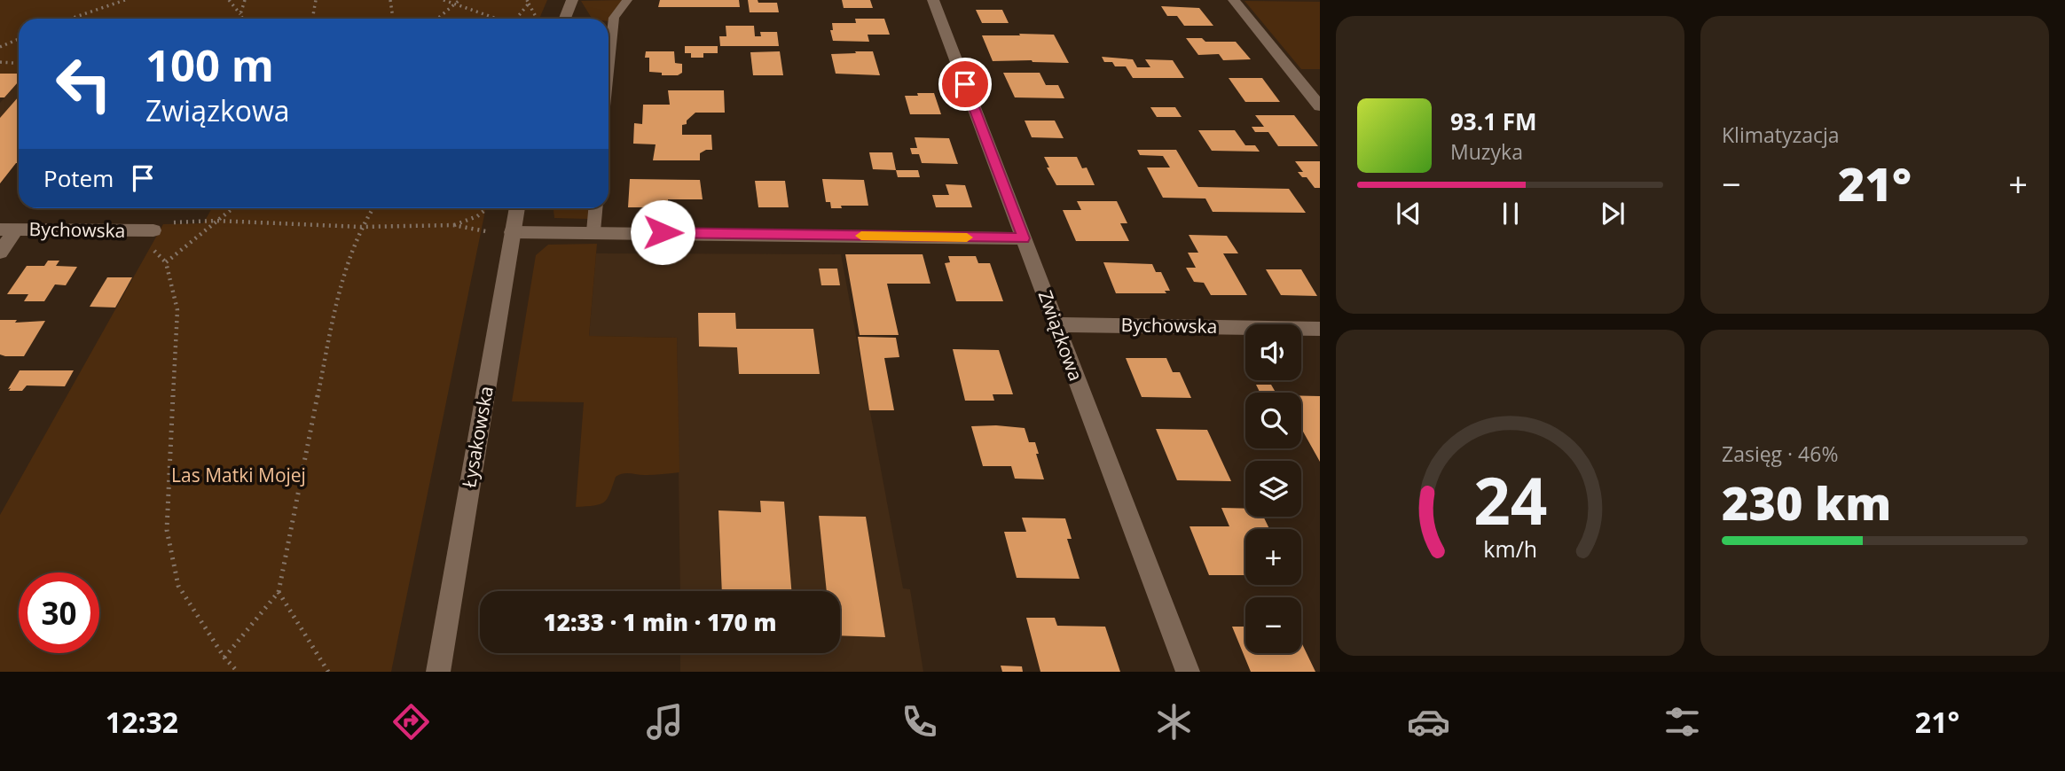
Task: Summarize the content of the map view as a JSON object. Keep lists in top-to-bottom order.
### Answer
{
  "streets": {
    "street": ["Bychowska", "Związkowa", "Łysakowska"]
  },
  "crossings": [
    ["Bychowska", "Związkowa"]
  ],
  "parks": ["Las Matki Mojej"],
  "page": {
    "tile": [
      "Klimatyzacja",
      ["Zasięg · 46%", "230 km"]
    ],
    "turn": ["100 m", "Związkowa"],
    "song": ["93.1 FM", "Muzyka"],
    "then": "Potem",
    "heat": ["−", "21°", "+"],
    "map_buttons": ["+", "−"],
    "limit": "30",
    "trip": "12:33 · 1 min · 170 m",
    "tabs": ["12:32", "21°"],
    "gauge": ["24", "km/h"]
  }
}
